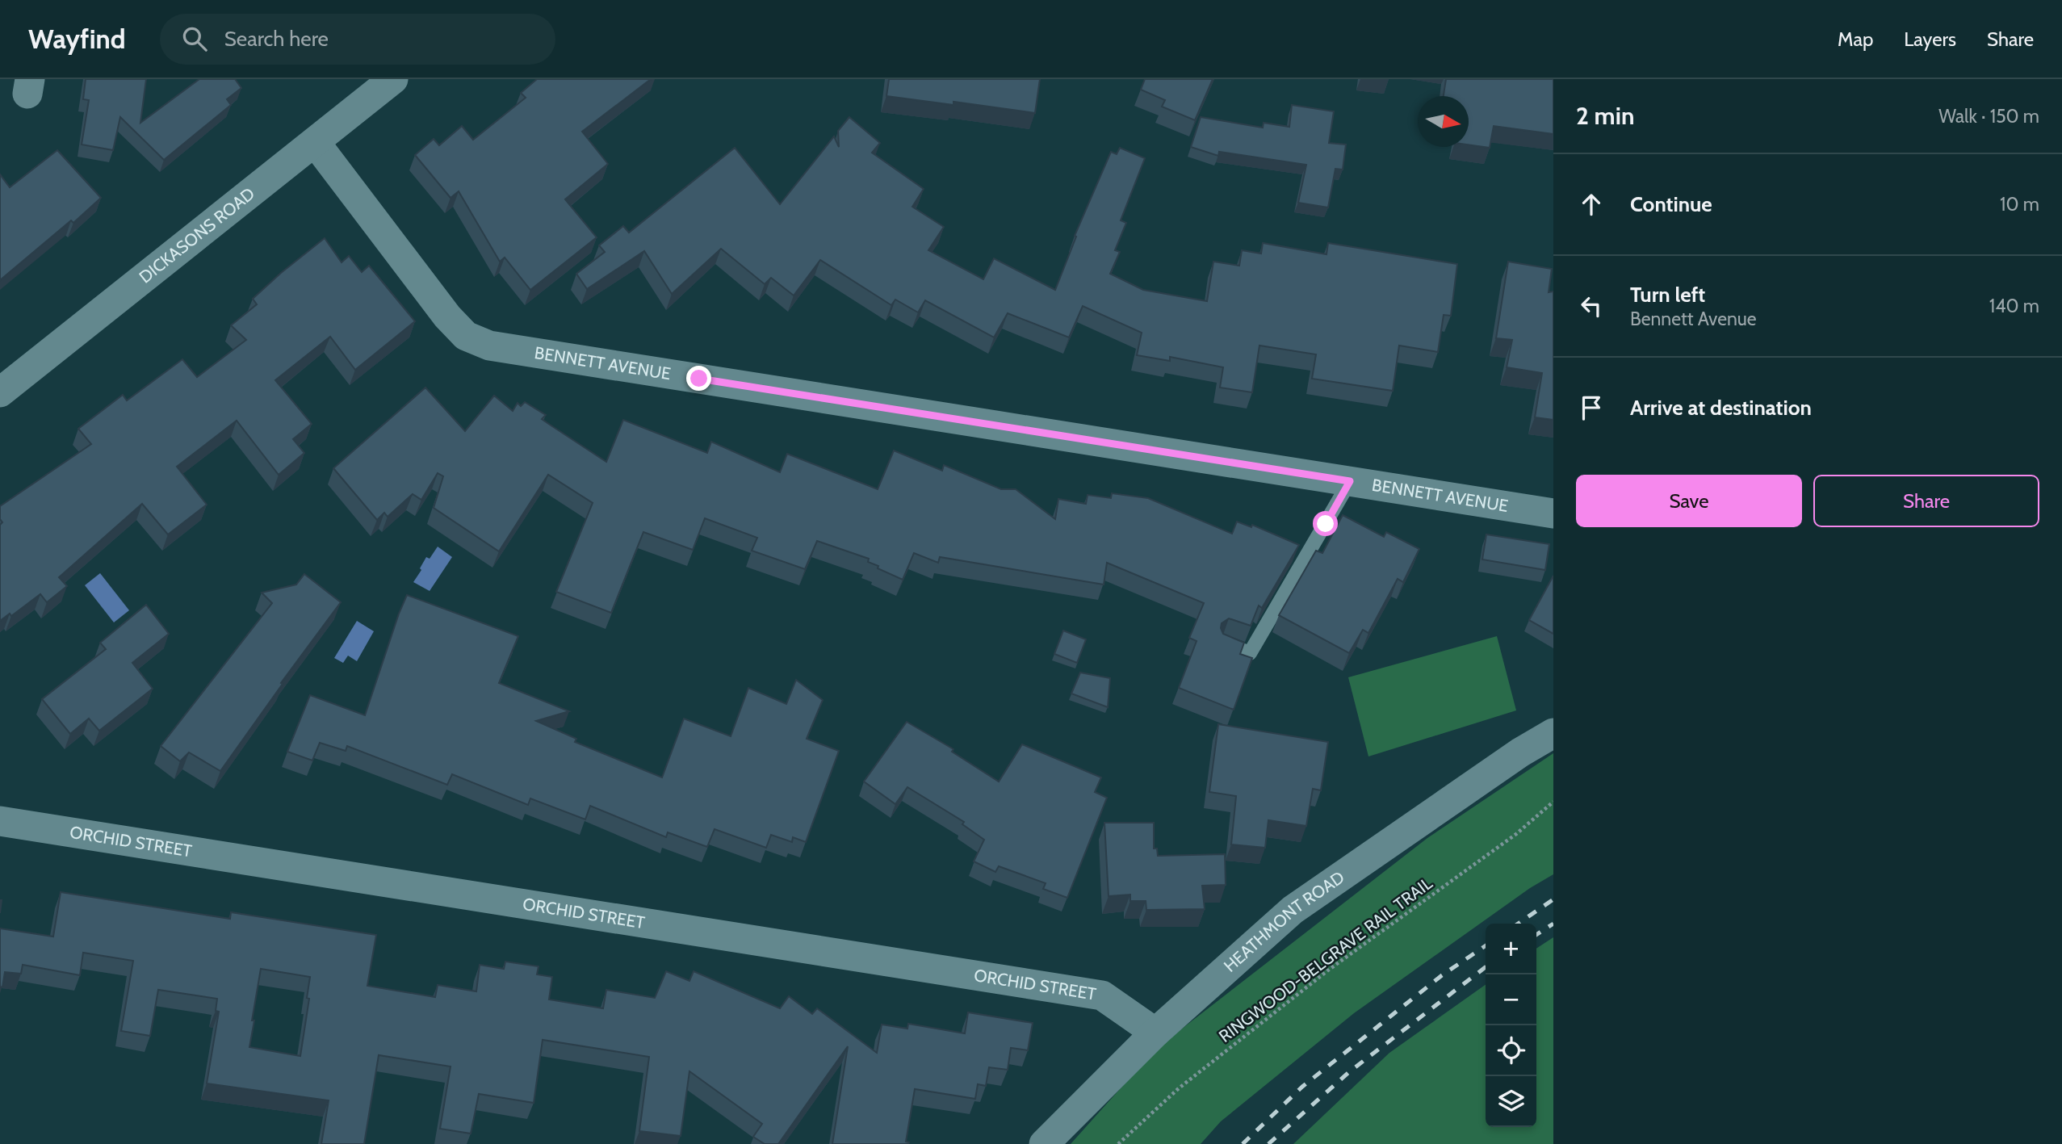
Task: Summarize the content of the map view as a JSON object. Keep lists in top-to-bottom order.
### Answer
{
  "streets": {
    "street": [
      "DICKASONS ROAD",
      "BENNETT AVENUE",
      "ORCHID STREET",
      "HEATHMONT ROAD"
    ],
    "path": ["RINGWOOD-BELGRAVE RAIL TRAIL"]
  },
  "crossings": [
    ["DICKASONS ROAD", "BENNETT AVENUE"],
    ["ORCHID STREET", "HEATHMONT ROAD"]
  ],
  "north": "right",
  "page": {
    "header": "Wayfind",
    "search": "Search here",
    "nav": ["Map", "Layers", "Share"],
    "heading": ["2 min", "Walk · 150 m"],
    "list": [
      ["Continue", "10 m"],
      ["Turn left", "Bennett Avenue", "140 m"],
      "Arrive at destination"
    ],
    "buttons": ["Save", "Share"],
    "map_buttons": ["+", "−"]
  }
}
